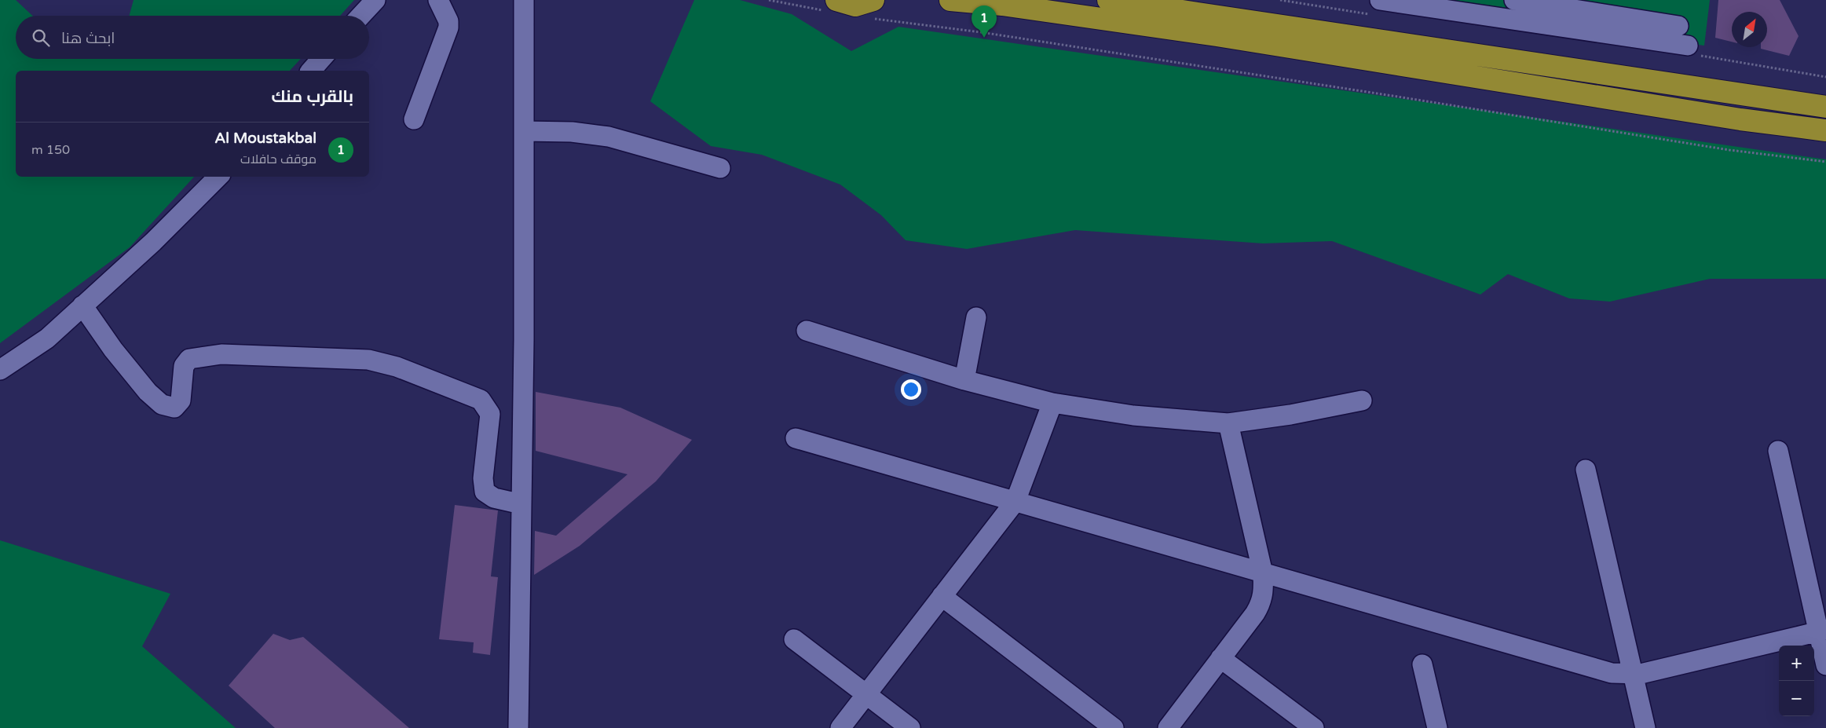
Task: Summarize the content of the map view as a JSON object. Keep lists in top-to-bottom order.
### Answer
{
  "north": "top right",
  "page": {
    "pins": "1",
    "search": "ابحث هنا",
    "heading": "بالقرب منك",
    "list": [
      {
        "mark": "1",
        "name": "Al Moustakbal",
        "note": "موقف حافلات",
        "value": "150 m"
      }
    ],
    "map_buttons": ["+", "−"]
  }
}
